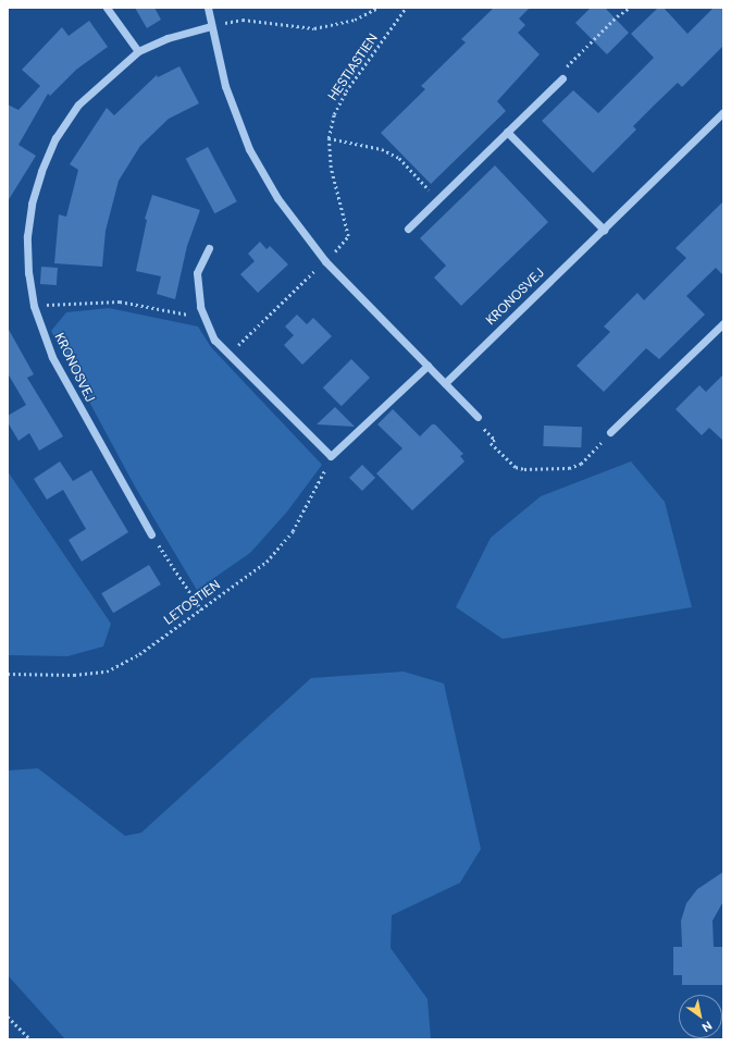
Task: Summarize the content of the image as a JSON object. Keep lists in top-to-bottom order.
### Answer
{
  "streets": {
    "street": ["KRONOSVEJ"],
    "path": ["HESTIASTIEN", "LETOSTIEN"]
  },
  "crossings": [
    ["HESTIASTIEN", "KRONOSVEJ"]
  ],
  "north": "bottom right"
}
